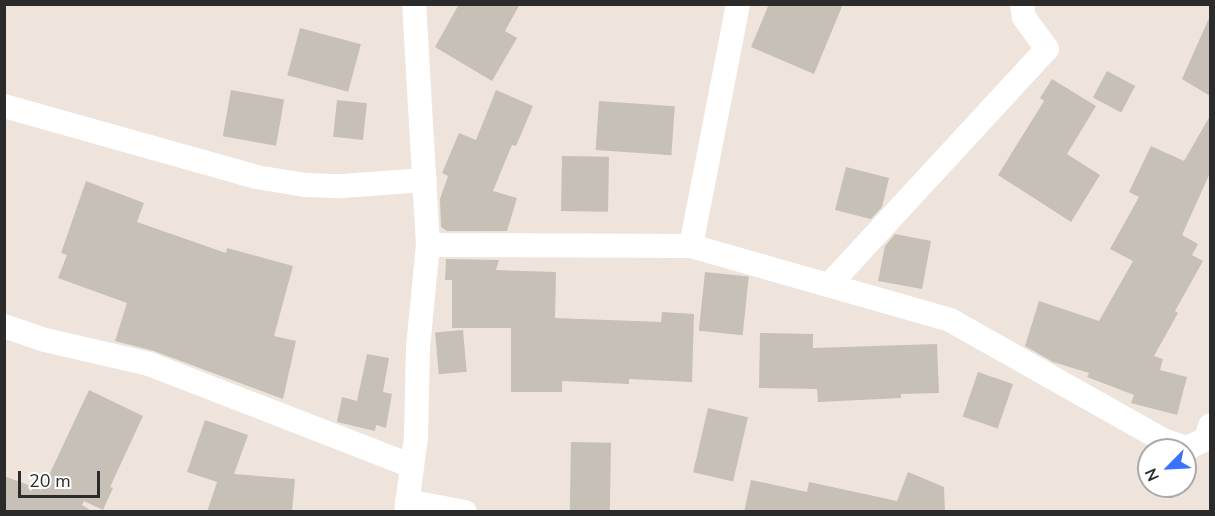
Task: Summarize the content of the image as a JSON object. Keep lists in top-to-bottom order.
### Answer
{
  "scale_bar": "20 m",
  "north": "bottom left"
}
